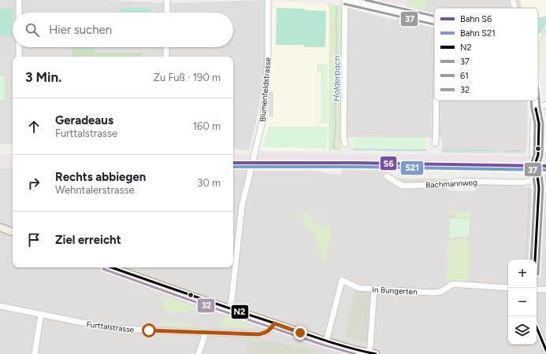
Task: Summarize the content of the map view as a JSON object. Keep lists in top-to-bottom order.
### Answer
{
  "streets": {
    "street": [
      "Blumenfeldstrasse",
      "Bachmannweg",
      "In Büngerten",
      "Furttalstrasse"
    ]
  },
  "water": ["Holderbach"],
  "lines": [
    "transit line 61",
    "transit line 37",
    "transit line N2",
    "rail line S6",
    "rail line S21",
    "transit line 32"
  ],
  "legend": [
    "Bahn S6",
    "Bahn S21",
    "N2",
    "37",
    "61",
    "32"
  ],
  "page": {
    "search": "Hier suchen",
    "heading": ["3 Min.", "Zu Fuß · 190 m"],
    "list": [
      ["Geradeaus", "Furttalstrasse", "160 m"],
      ["Rechts abbiegen", "Wehntalerstrasse", "30 m"],
      "Ziel erreicht"
    ],
    "map_buttons": ["+", "−"]
  }
}
